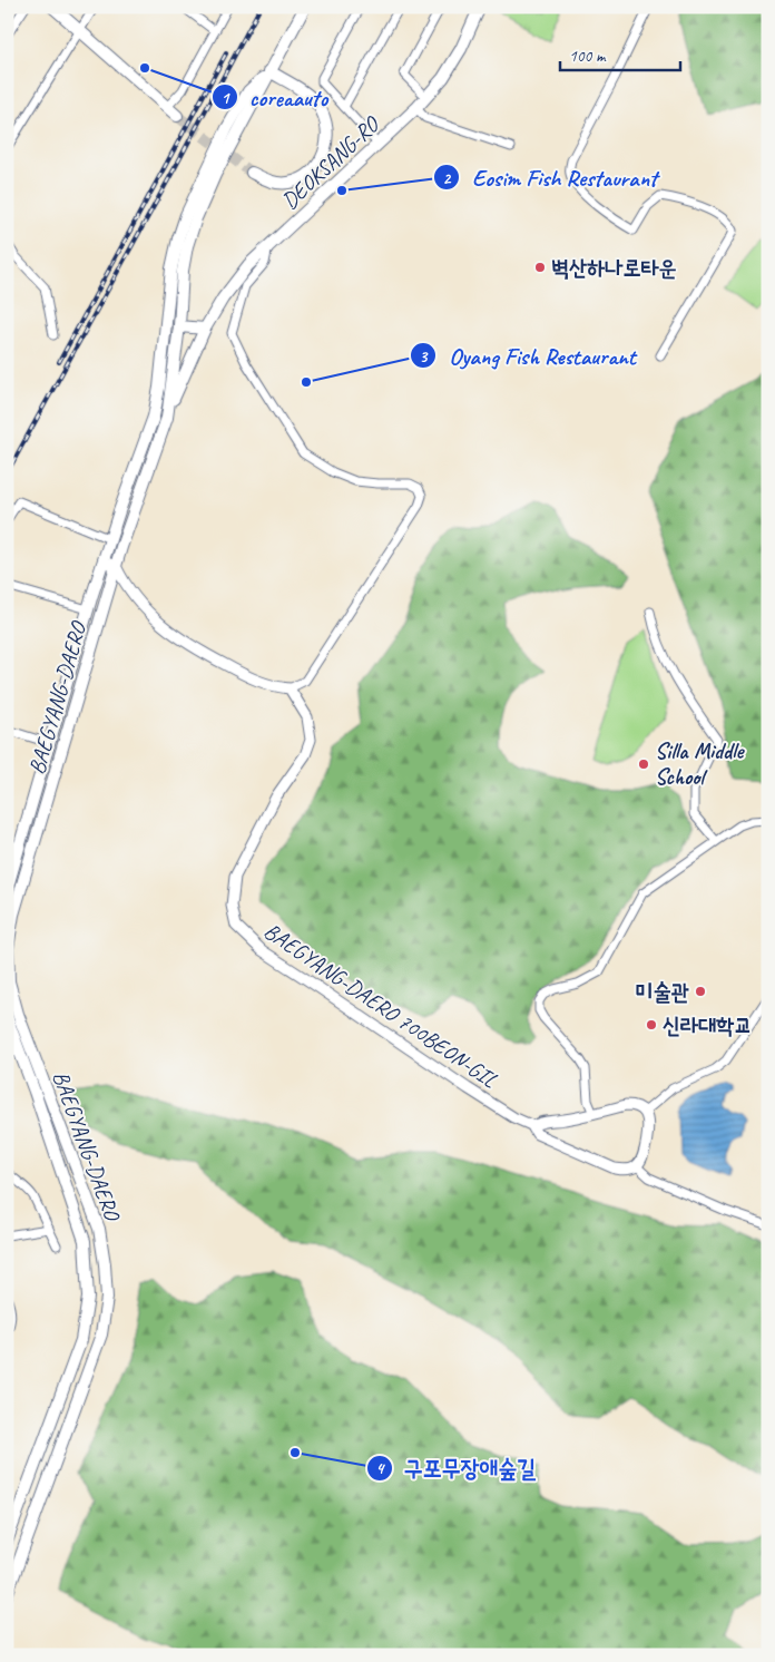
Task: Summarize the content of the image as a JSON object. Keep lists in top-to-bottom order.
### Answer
{
  "streets": {
    "main road": ["DEOKSANG-RO", "BAEGYANG-DAERO"],
    "street": ["BAEGYANG-DAERO 700BEON-GIL"]
  },
  "crossings": [
    ["DEOKSANG-RO", "BAEGYANG-DAERO"],
    ["DEOKSANG-RO", "BAEGYANG-DAERO 700BEON-GIL"]
  ],
  "places": [
    "coreaauto",
    "Eosim Fish Restaurant",
    "벽산하나로타운",
    "Oyang Fish Restaurant",
    "Silla Middle School",
    "미술관",
    "신라대학교",
    "구포무장애숲길"
  ],
  "scale_bar": "100 m"
}
